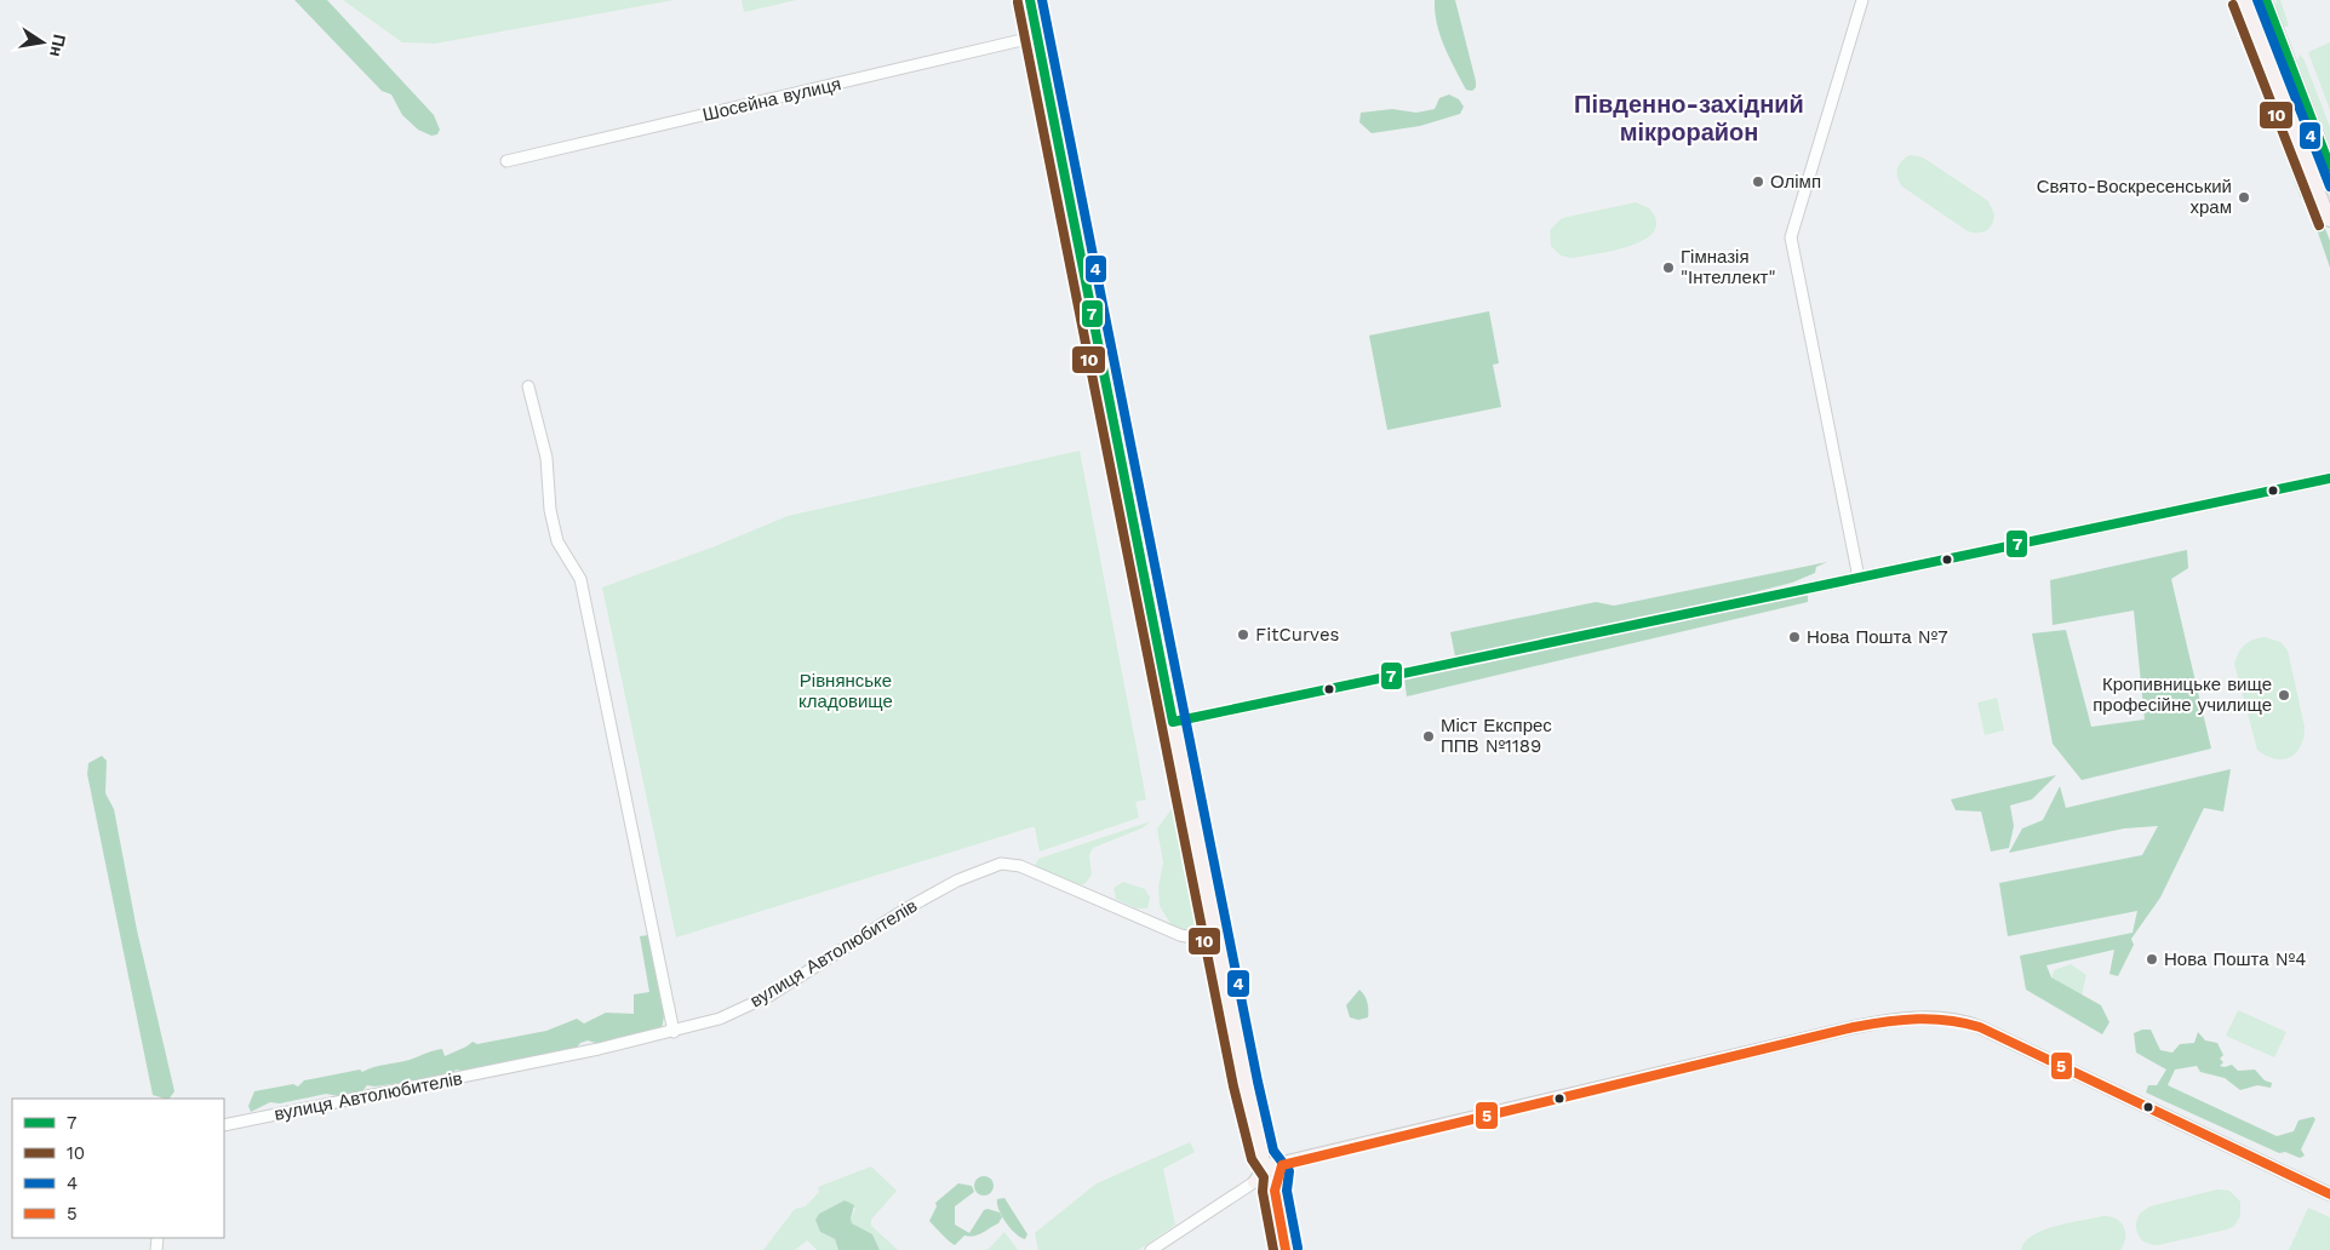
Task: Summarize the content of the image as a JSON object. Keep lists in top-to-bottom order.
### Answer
{
  "streets": {
    "street": ["Шосейна вулиця", "вулиця Автолюбителів"]
  },
  "districts": ["Південно-західний мікрорайон"],
  "parks": ["Рівнянське кладовище"],
  "places": [
    "Олімп",
    "Свято-Воскресенський храм",
    "Гімназія \"Інтеллект\"",
    "FitCurves",
    "Нова Пошта №7",
    "Кропивницьке вище професійне училище",
    "Міст Експрес ППВ №1189",
    "Нова Пошта №4"
  ],
  "lines": [
    "transit line 7",
    "transit line 4",
    "transit line 10",
    "transit line 5"
  ],
  "legend": [
    "7",
    "10",
    "4",
    "5"
  ],
  "north": "right"
}
